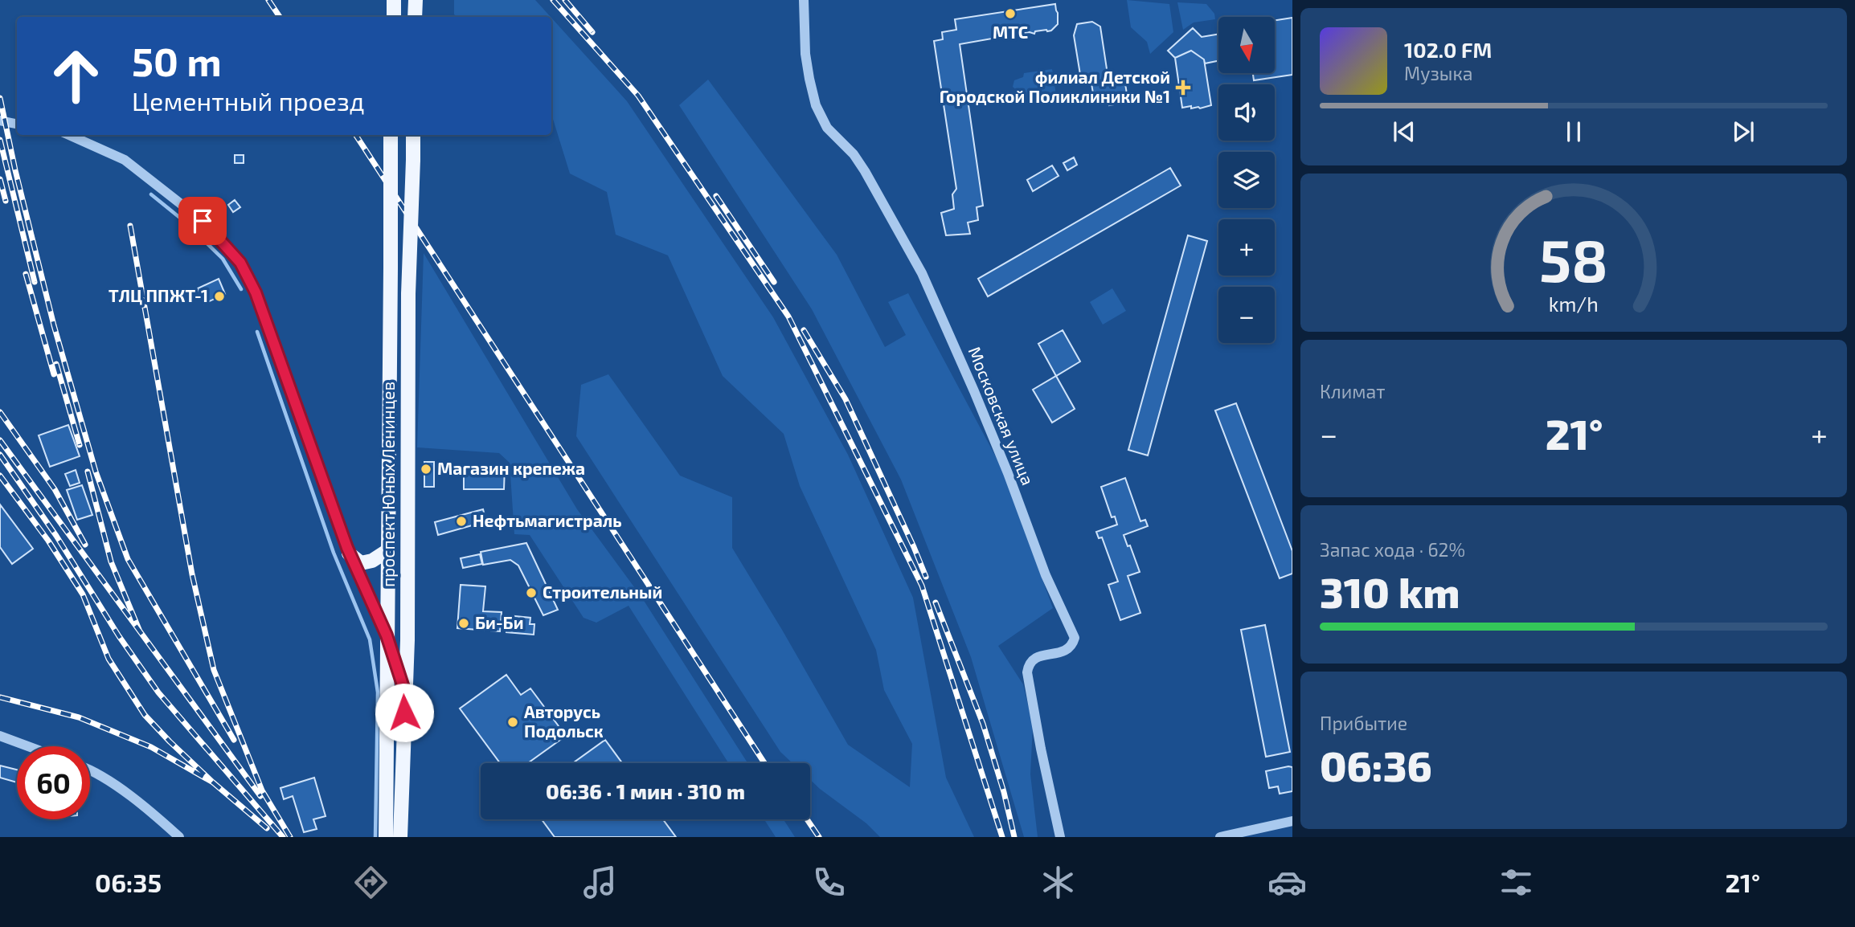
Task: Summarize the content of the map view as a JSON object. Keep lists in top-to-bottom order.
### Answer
{
  "streets": {
    "main road": ["проспект Юных Ленинцев"],
    "street": ["Московская улица"]
  },
  "places": {
    "other": [
      "МТС",
      "ТЛЦ ППЖТ-1",
      "Магазин крепежа",
      "Нефтьмагистраль",
      "Строительный",
      "Би-Би",
      "Авторусь Подольск"
    ],
    "health": ["филиал Детской Городской Поликлиники №1"]
  },
  "north": "bottom",
  "page": {
    "map_buttons": ["+", "−"],
    "turn": ["50 m", "Цементный проезд"],
    "song": ["102.0 FM", "Музыка"],
    "tile": [
      "Климат",
      ["Запас хода · 62%", "310 km"],
      ["Прибытие", "06:36"]
    ],
    "heat": ["−", "21°", "+"],
    "limit": "60",
    "trip": "06:36 · 1 мин · 310 m",
    "tabs": ["06:35", "21°"],
    "gauge": ["58", "km/h"]
  }
}
